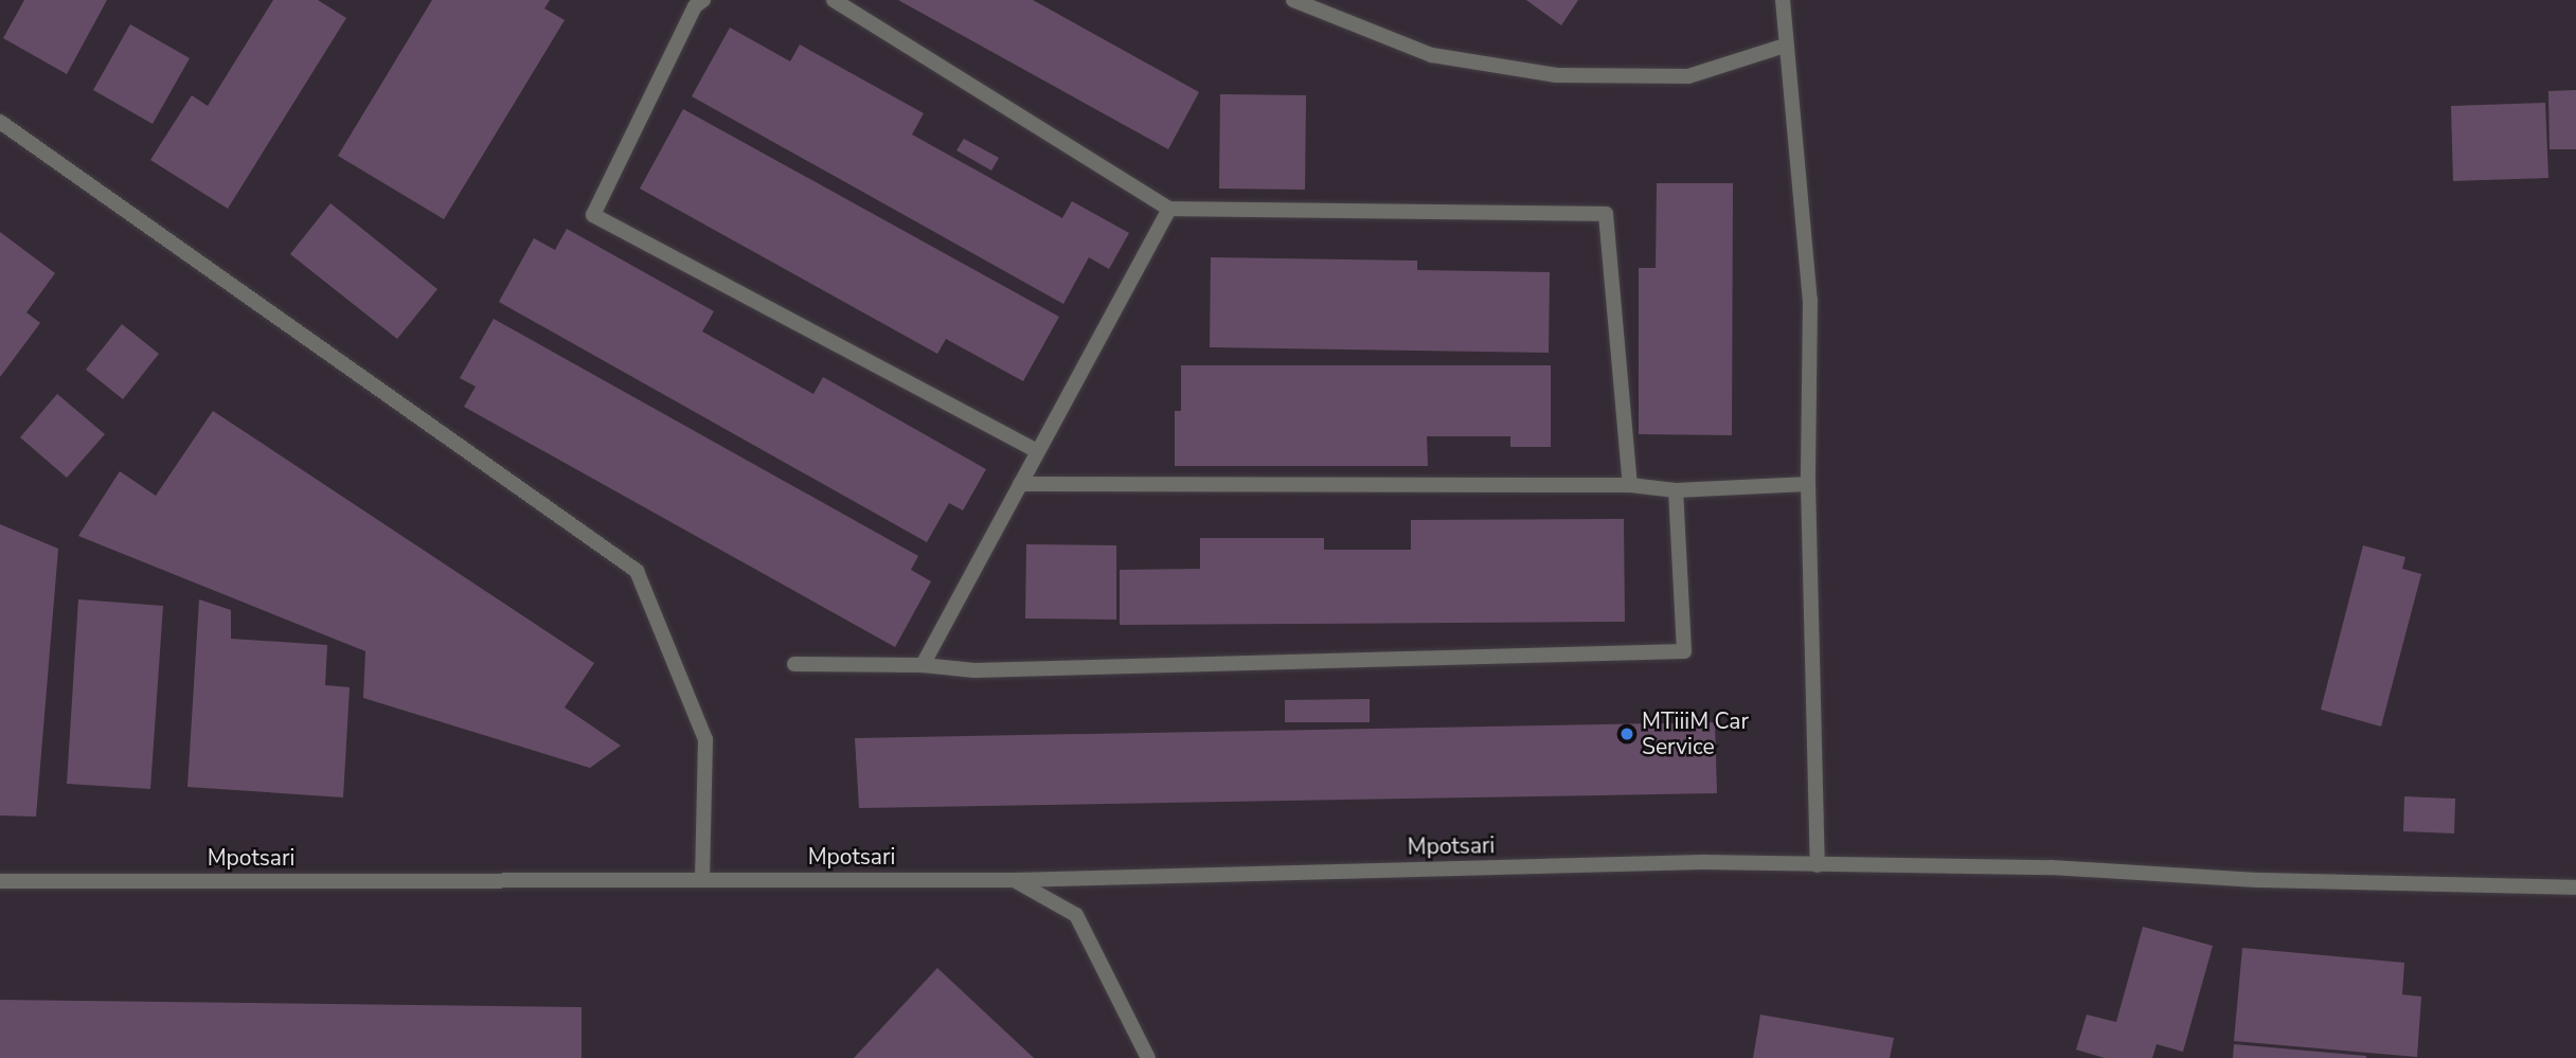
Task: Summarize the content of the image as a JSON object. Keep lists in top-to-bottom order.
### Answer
{
  "streets": {
    "street": ["Mpotsari"]
  },
  "places": ["MTiiiM Car Service"]
}
